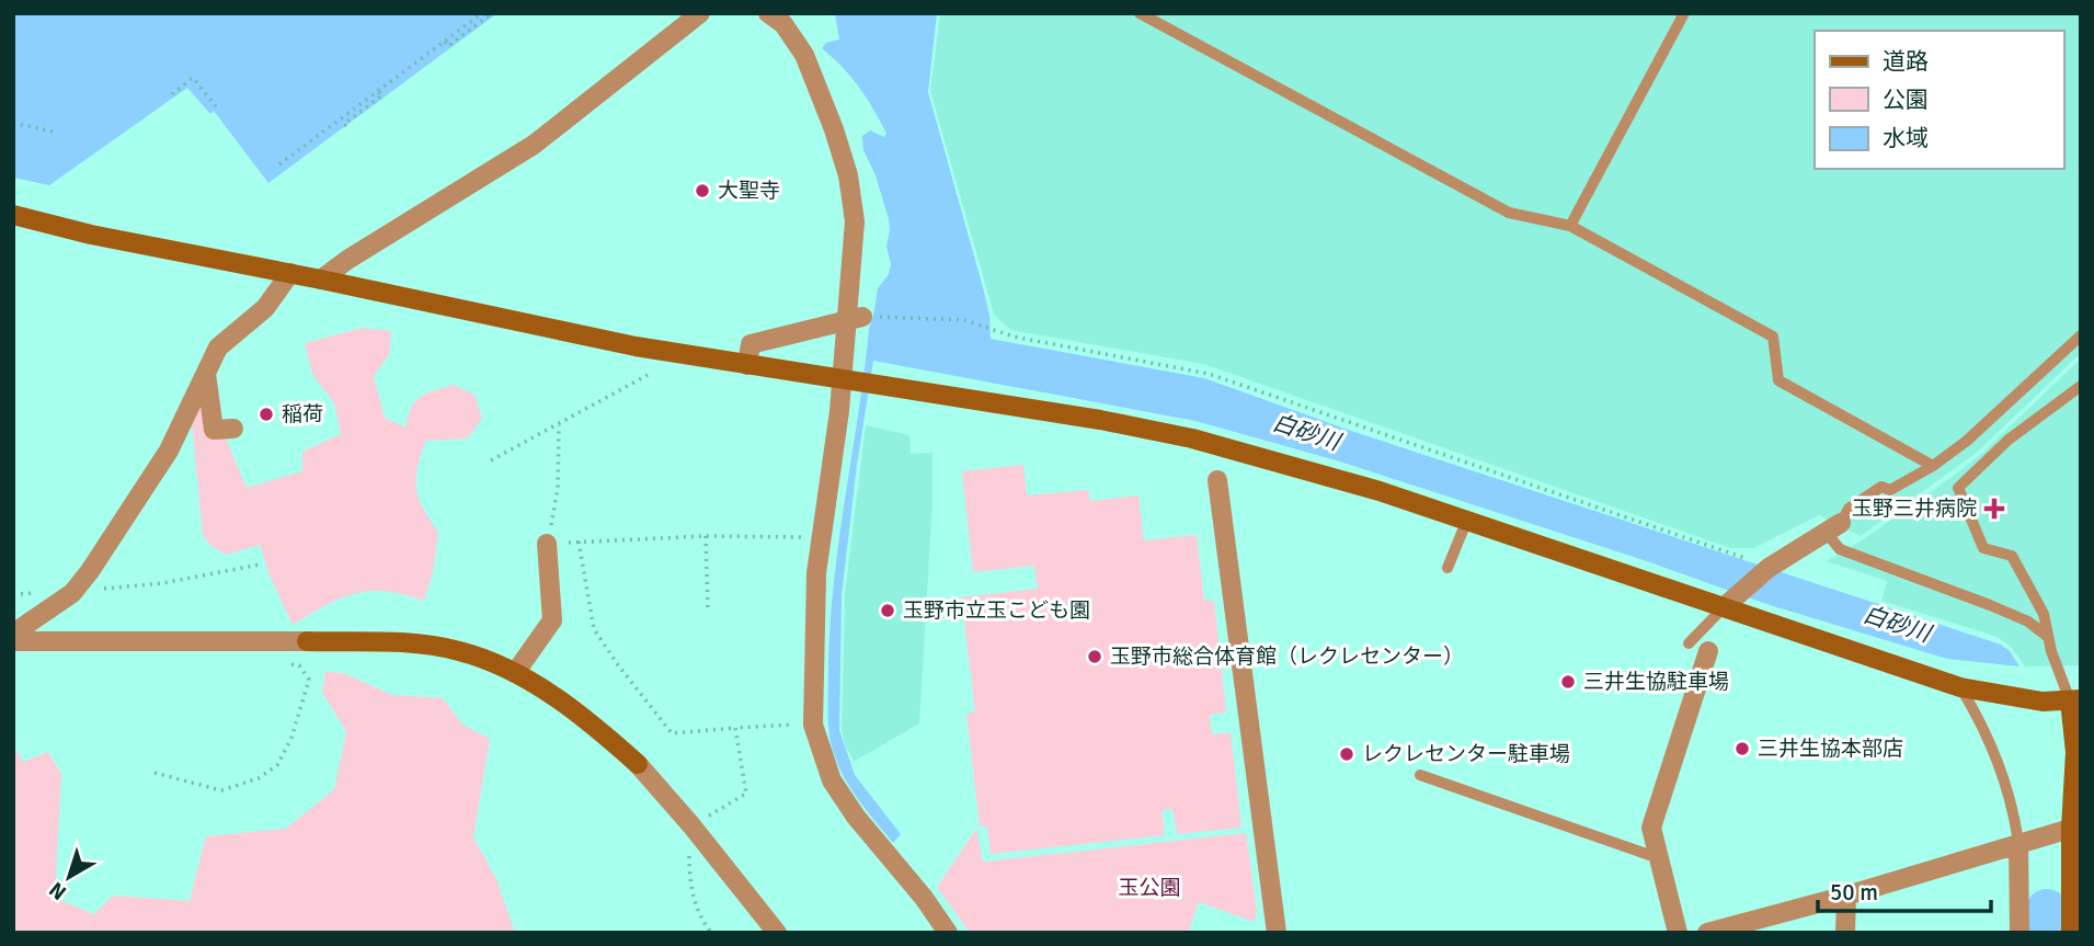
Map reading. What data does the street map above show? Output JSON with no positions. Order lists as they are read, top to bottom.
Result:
{
  "water": ["白砂川"],
  "parks": ["玉公園"],
  "places": {
    "other": [
      "大聖寺",
      "稲荷",
      "玉野市立玉こども園",
      "玉野市総合体育館（レクレセンター）",
      "三井生協駐車場",
      "三井生協本部店",
      "レクレセンター駐車場"
    ],
    "health": ["玉野三井病院"]
  },
  "legend": ["道路", "公園", "水域"],
  "scale_bar": "50 m",
  "north": "bottom left"
}
